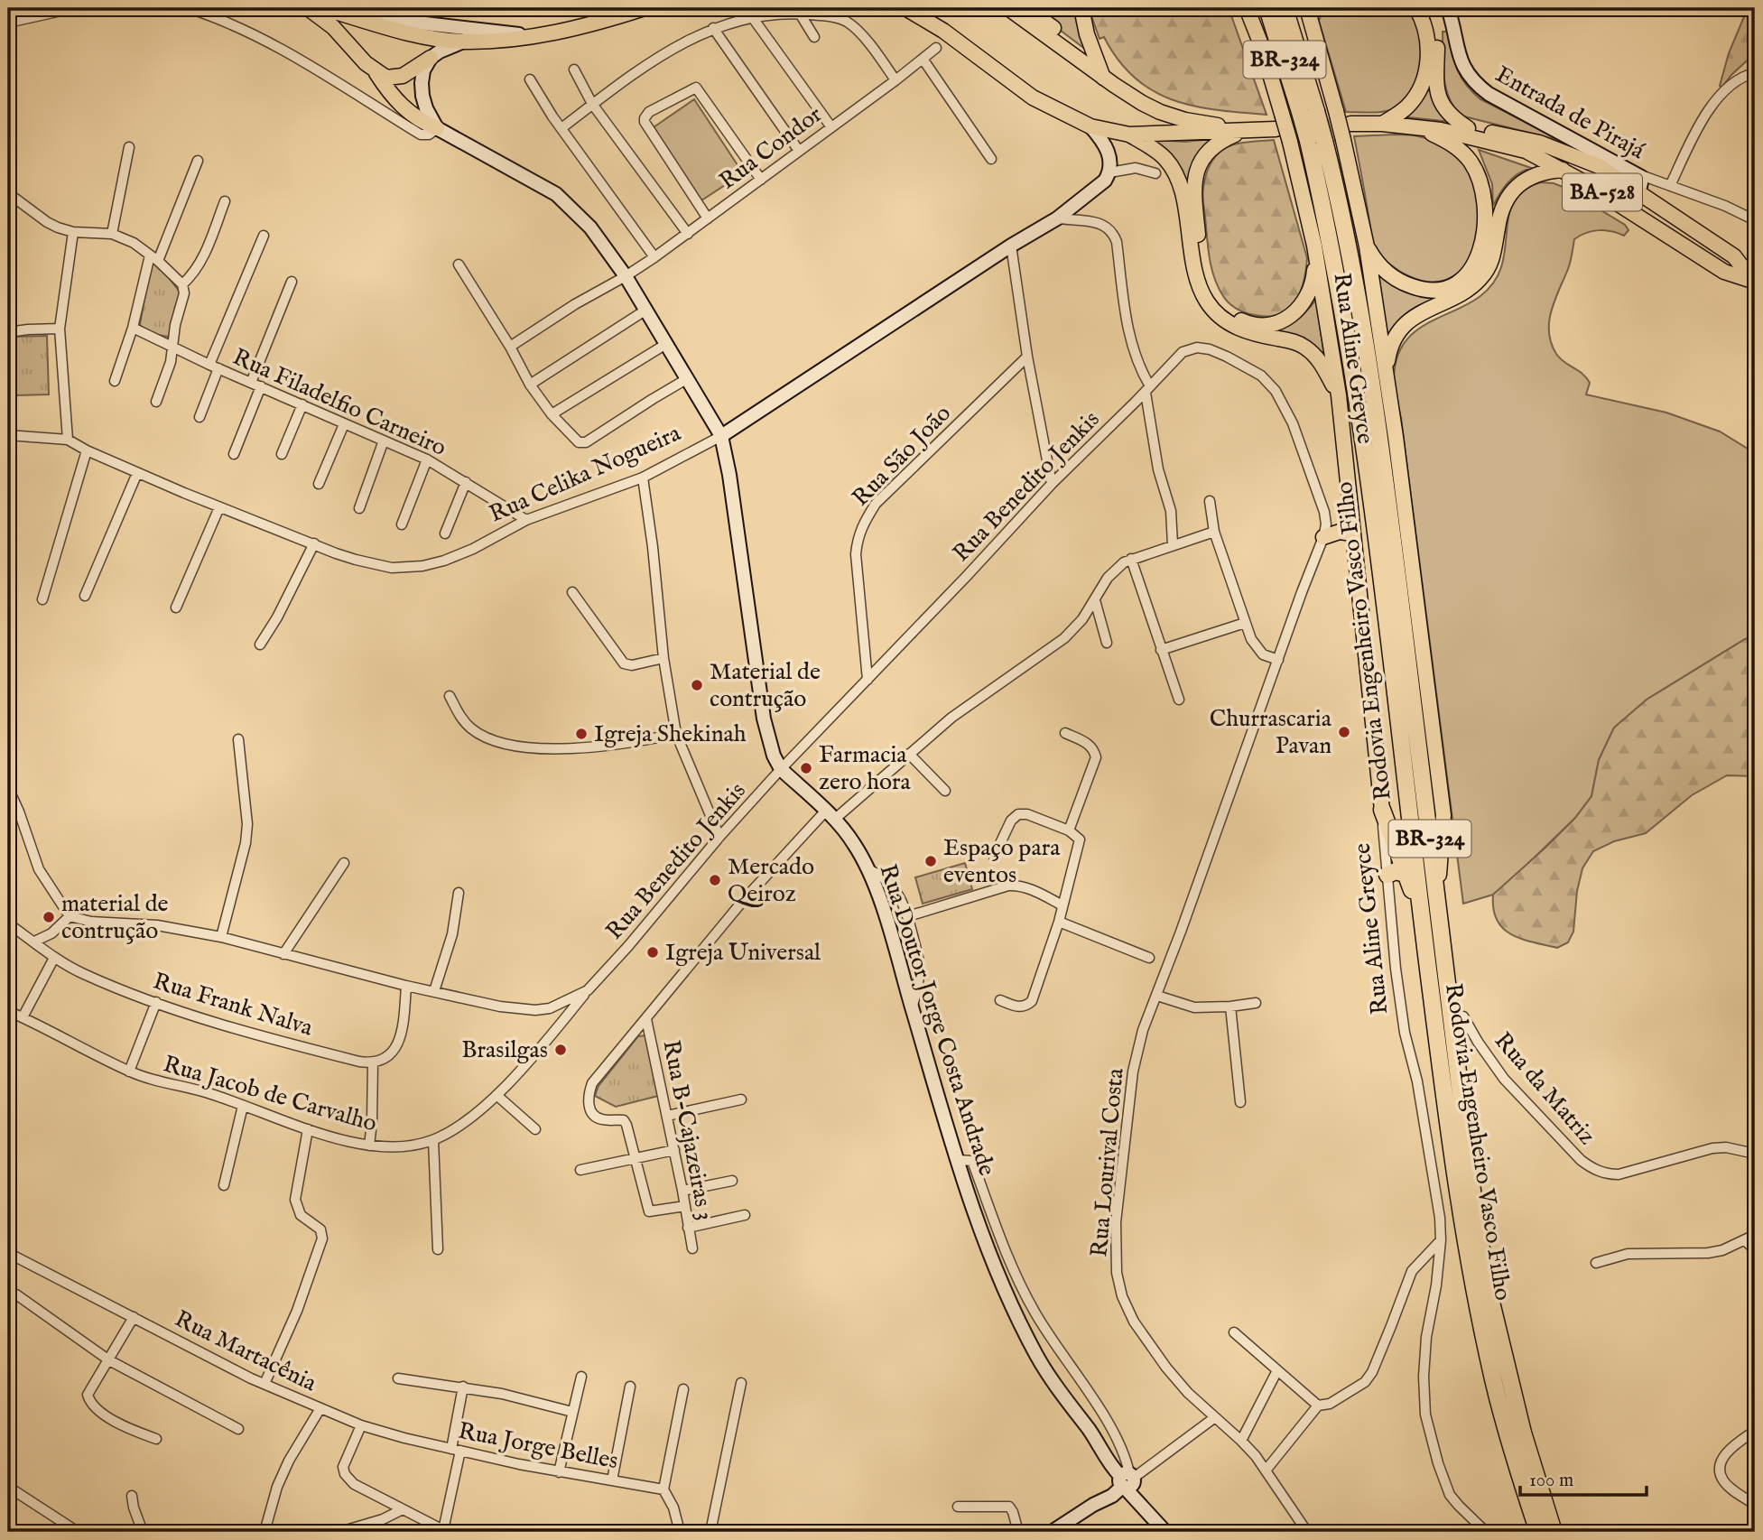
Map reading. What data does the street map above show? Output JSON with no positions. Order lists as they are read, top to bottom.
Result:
{
  "streets": {
    "highway": ["BR-324", "Rodovia Engenheiro Vasco Filho"],
    "main road": [
      "Entrada de Pirajá",
      "BA-528",
      "Rua Aline Greyce",
      "Rua Celika Nogueira",
      "Rua Doutor Jorge Costa Andrade"
    ],
    "street": [
      "Rua Condor",
      "Rua Filadelfio Carneiro",
      "Rua São João",
      "Rua Benedito Jenkis",
      "Rua Frank Nalva",
      "Rua da Matriz",
      "Rua Jacob de Carvalho",
      "Rua B-Cajazeiras 3",
      "Rua Lourival Costa",
      "Rua Martacênia",
      "Rua Jorge Belles"
    ]
  },
  "crossings": [
    ["Entrada de Pirajá", "BA-528"],
    ["Rua Condor", "Rua Doutor Jorge Costa Andrade"],
    ["Rua Filadelfio Carneiro", "Rua Celika Nogueira"],
    ["Rua São João", "Rua Benedito Jenkis"],
    ["Rua Celika Nogueira", "Rua Doutor Jorge Costa Andrade"],
    ["Rua Benedito Jenkis", "Rua Doutor Jorge Costa Andrade"],
    ["Rua Benedito Jenkis", "Rua Jacob de Carvalho"],
    ["Rua Benedito Jenkis", "Rua Lourival Costa"],
    ["Rua Martacênia", "Rua Jorge Belles"]
  ],
  "places": [
    "Material de contrução",
    "Churrascaria Pavan",
    "Igreja Shekinah",
    "Farmacia zero hora",
    "Espaço para eventos",
    "Mercado Qeiroz",
    "material de contrução",
    "Igreja Universal",
    "Brasilgas"
  ],
  "scale_bar": "100 m"
}
